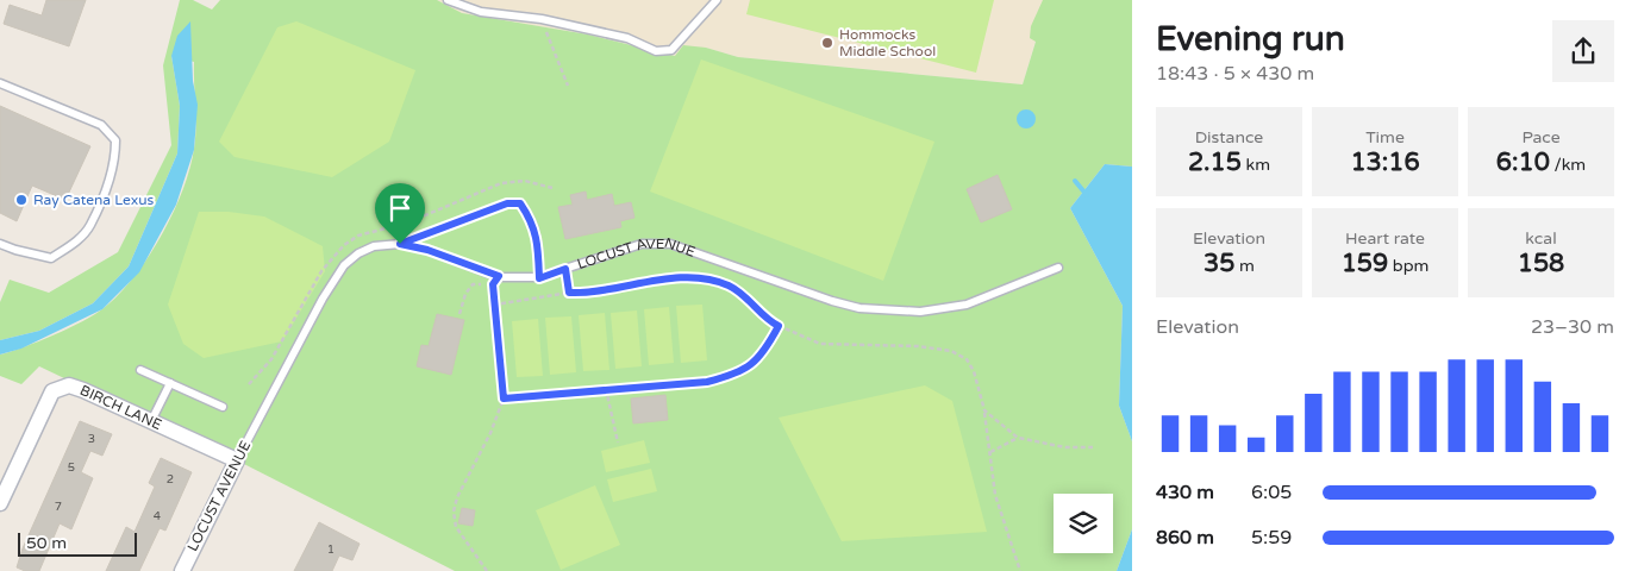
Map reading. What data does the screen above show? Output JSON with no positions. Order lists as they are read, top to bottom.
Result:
{
  "streets": {
    "street": ["LOCUST AVENUE", "BIRCH LANE"]
  },
  "crossings": [
    ["LOCUST AVENUE", "BIRCH LANE"]
  ],
  "places": ["Hommocks Middle School", "Ray Catena Lexus"],
  "house_numbers": [
    "3",
    "5",
    "2",
    "7",
    "4",
    "1"
  ],
  "scale_bar": "50 m",
  "page": {
    "heading": ["Evening run", "18:43 · 5 × 430 m"],
    "stats": [
      ["Distance", "2.15 km"],
      ["Time", "13:16"],
      ["Pace", "6:10 /km"],
      ["Elevation", "35 m"],
      ["Heart rate", "159 bpm"],
      ["kcal", "158"]
    ],
    "chart": ["Elevation", "23–30 m"],
    "list": [
      {
        "name": "430 m",
        "note": "6:05"
      },
      {
        "name": "860 m",
        "note": "5:59"
      }
    ],
    "scale": "50 m"
  }
}
